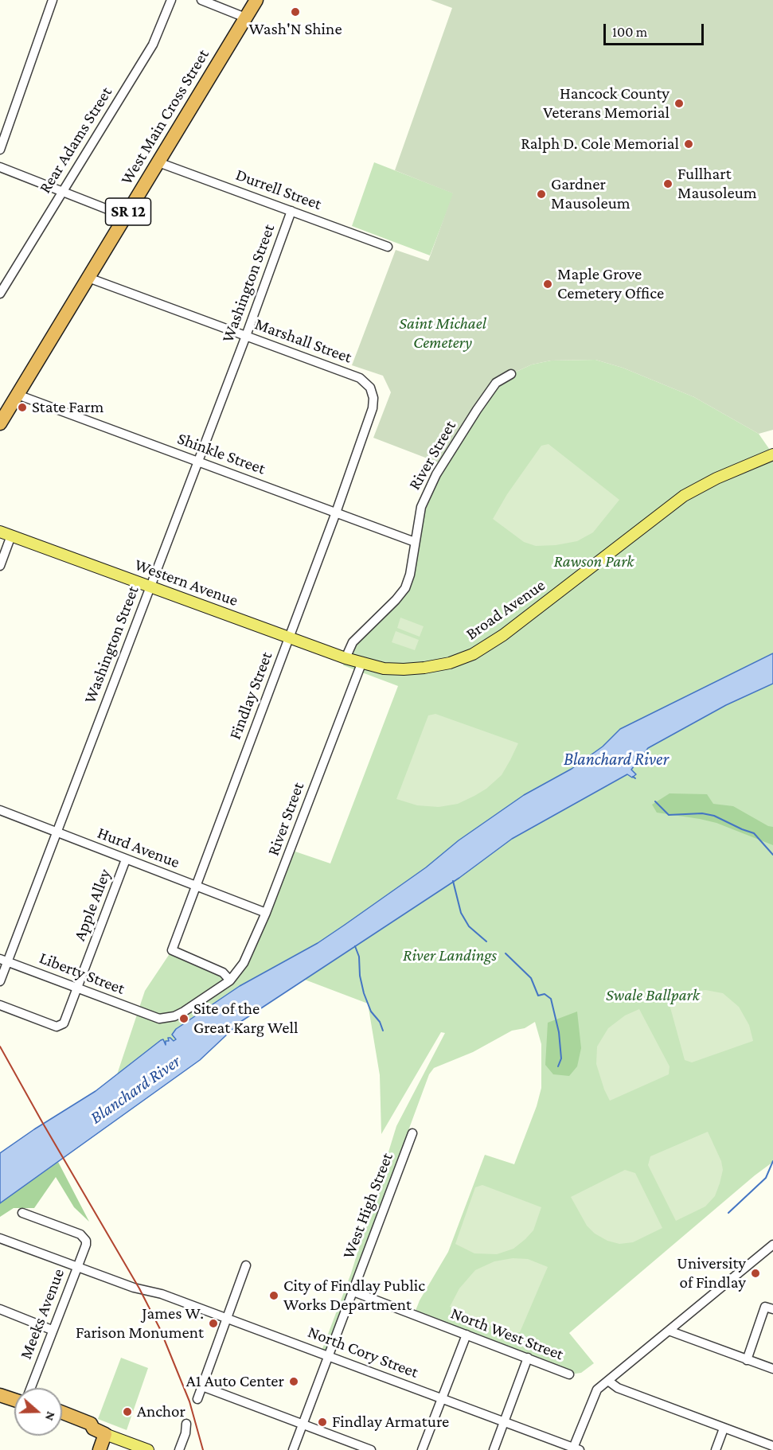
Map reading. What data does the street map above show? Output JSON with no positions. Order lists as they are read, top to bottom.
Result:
{
  "streets": {
    "highway": ["West Main Cross Street", "SR 12"],
    "main road": ["Western Avenue", "Broad Avenue"],
    "street": [
      "Rear Adams Street",
      "Durrell Street",
      "Washington Street",
      "Marshall Street",
      "Shinkle Street",
      "River Street",
      "Findlay Street",
      "Hurd Avenue",
      "Apple Alley",
      "Liberty Street",
      "West High Street",
      "Meeks Avenue",
      "North West Street",
      "North Cory Street"
    ]
  },
  "crossings": [
    ["West Main Cross Street", "Durrell Street"],
    ["West Main Cross Street", "Marshall Street"],
    ["West Main Cross Street", "Shinkle Street"],
    ["Durrell Street", "Washington Street"],
    ["Washington Street", "Marshall Street"],
    ["Washington Street", "Shinkle Street"],
    ["Washington Street", "Western Avenue"],
    ["Washington Street", "Hurd Avenue"],
    ["Washington Street", "Liberty Street"],
    ["Marshall Street", "Findlay Street"],
    ["Shinkle Street", "River Street"],
    ["Shinkle Street", "Findlay Street"],
    ["River Street", "Western Avenue"],
    ["River Street", "Broad Avenue"],
    ["River Street", "Findlay Street"],
    ["River Street", "Hurd Avenue"],
    ["River Street", "Liberty Street"],
    ["Western Avenue", "Broad Avenue"],
    ["Western Avenue", "Findlay Street"],
    ["Findlay Street", "Hurd Avenue"],
    ["Findlay Street", "Liberty Street"],
    ["Hurd Avenue", "Apple Alley"],
    ["Apple Alley", "Liberty Street"],
    ["West High Street", "North West Street"],
    ["West High Street", "North Cory Street"],
    ["Meeks Avenue", "North Cory Street"]
  ],
  "water": ["Blanchard River"],
  "parks": [
    "Saint Michael Cemetery",
    "Rawson Park",
    "River Landings",
    "Swale Ballpark"
  ],
  "places": [
    "Wash'N Shine",
    "Hancock County Veterans Memorial",
    "Ralph D. Cole Memorial",
    "Fullhart Mausoleum",
    "Gardner Mausoleum",
    "Maple Grove Cemetery Office",
    "State Farm",
    "Site of the Great Karg Well",
    "University of Findlay",
    "City of Findlay Public Works Department",
    "James W. Farison Monument",
    "A1 Auto Center",
    "Anchor",
    "Findlay Armature"
  ],
  "scale_bar": "100 m",
  "north": "right"
}
